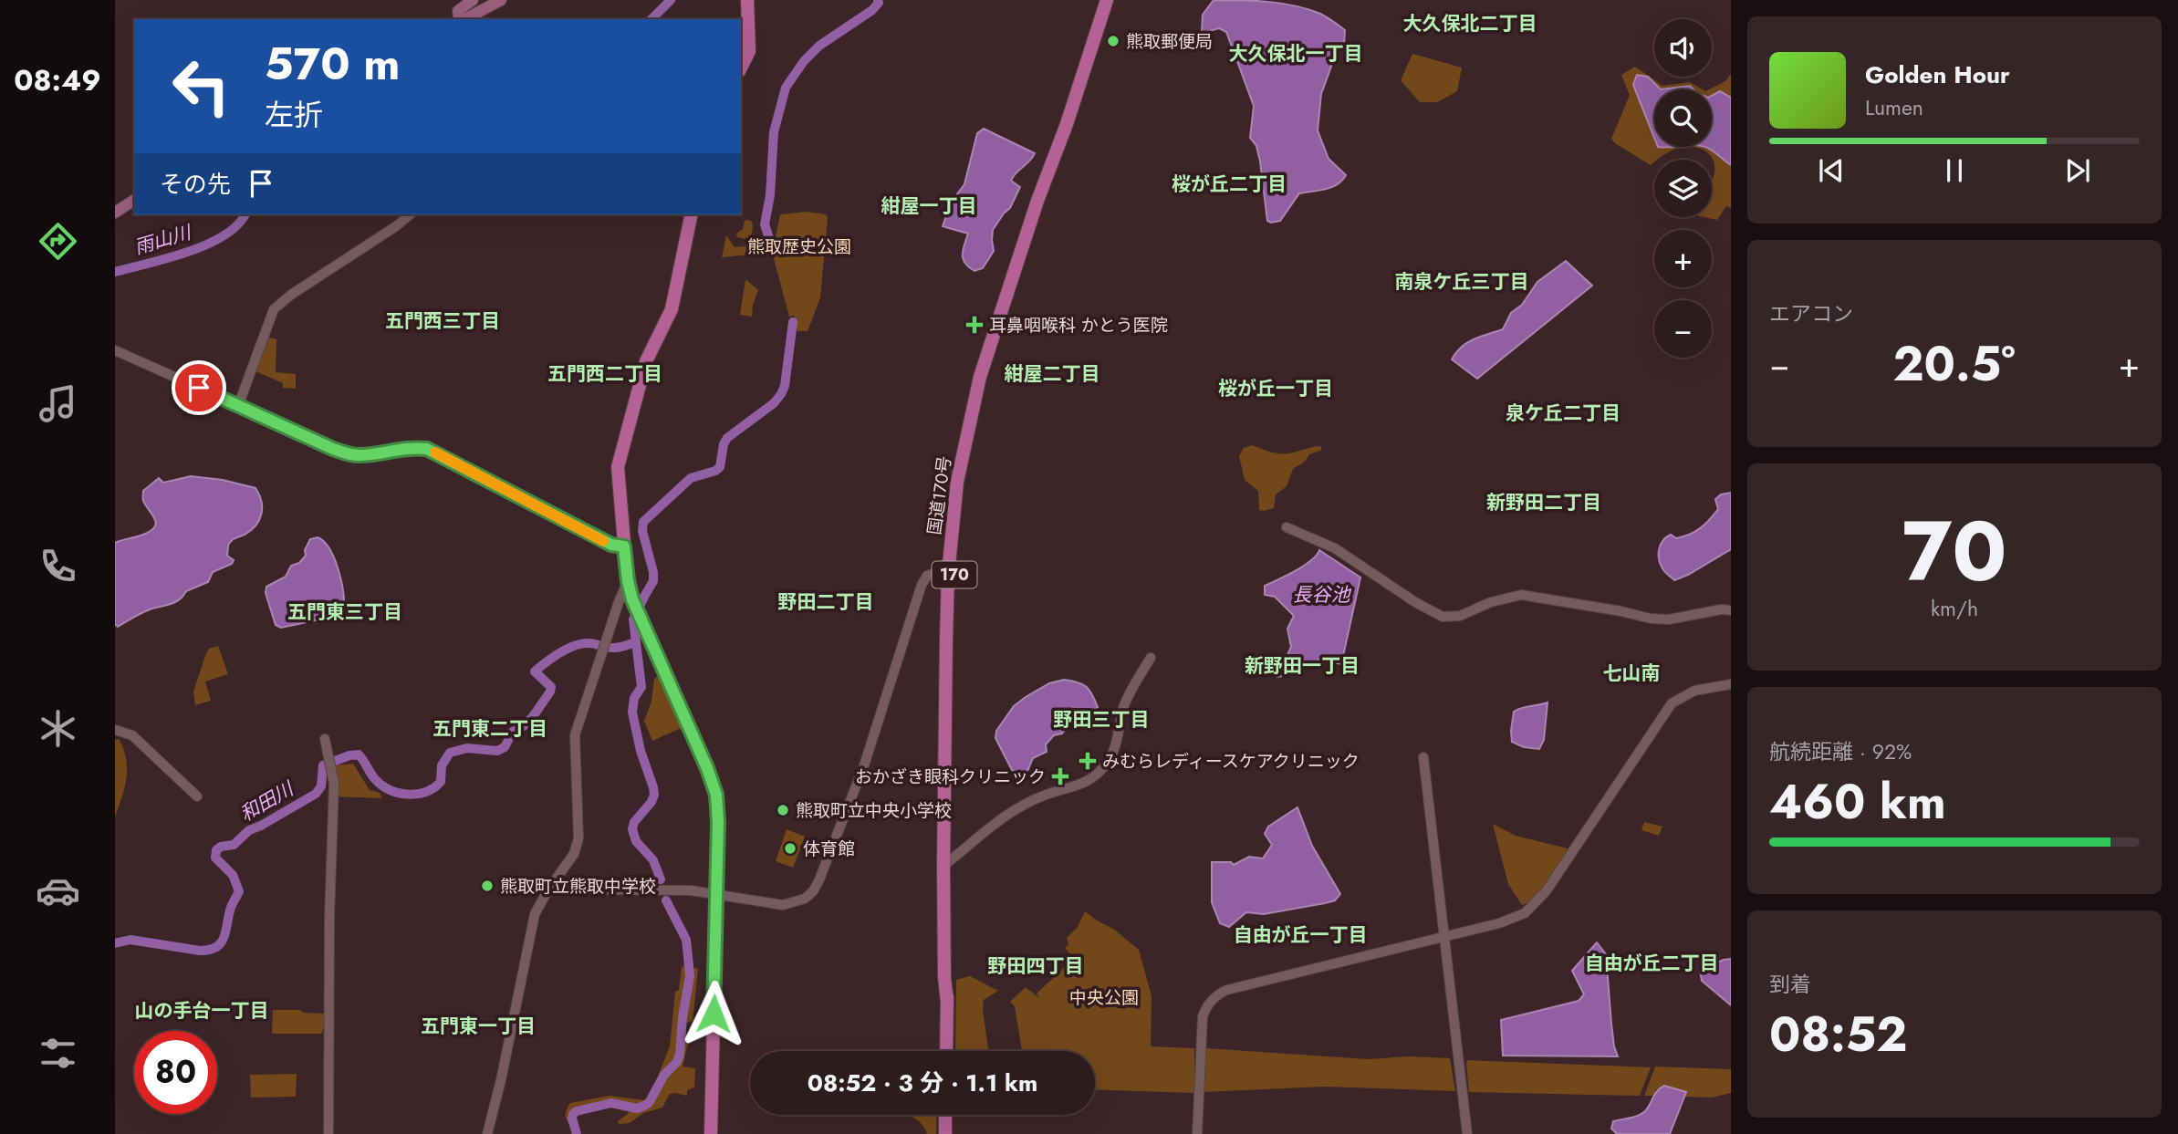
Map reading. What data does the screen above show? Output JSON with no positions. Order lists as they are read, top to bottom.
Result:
{
  "streets": {
    "highway": ["国道170号", "170"]
  },
  "districts": [
    "大久保北二丁目",
    "大久保北一丁目",
    "桜が丘二丁目",
    "紺屋一丁目",
    "南泉ケ丘三丁目",
    "五門西三丁目",
    "五門西二丁目",
    "紺屋二丁目",
    "桜が丘一丁目",
    "泉ケ丘二丁目",
    "新野田二丁目",
    "野田二丁目",
    "五門東三丁目",
    "新野田一丁目",
    "七山南",
    "野田三丁目",
    "五門東二丁目",
    "自由が丘一丁目",
    "自由が丘二丁目",
    "野田四丁目",
    "山の手台一丁目",
    "五門東一丁目"
  ],
  "water": ["雨山川", "長谷池", "和田川"],
  "parks": ["熊取歴史公園", "中央公園"],
  "places": {
    "other": [
      "熊取郵便局",
      "熊取町立中央小学校",
      "体育館",
      "熊取町立熊取中学校"
    ],
    "health": ["耳鼻咽喉科 かとう医院", "みむらレディースケアクリニック", "おかざき眼科クリニック"]
  },
  "page": {
    "tabs": "08:49",
    "map_buttons": ["+", "−"],
    "turn": ["570 m", "左折"],
    "song": ["Golden Hour", "Lumen"],
    "then": "その先",
    "tile": [
      "エアコン",
      ["70", "km/h"],
      ["航続距離 · 92%", "460 km"],
      ["到着", "08:52"]
    ],
    "heat": ["−", "20.5°", "+"],
    "limit": "80",
    "trip": "08:52 · 3 分 · 1.1 km"
  }
}
